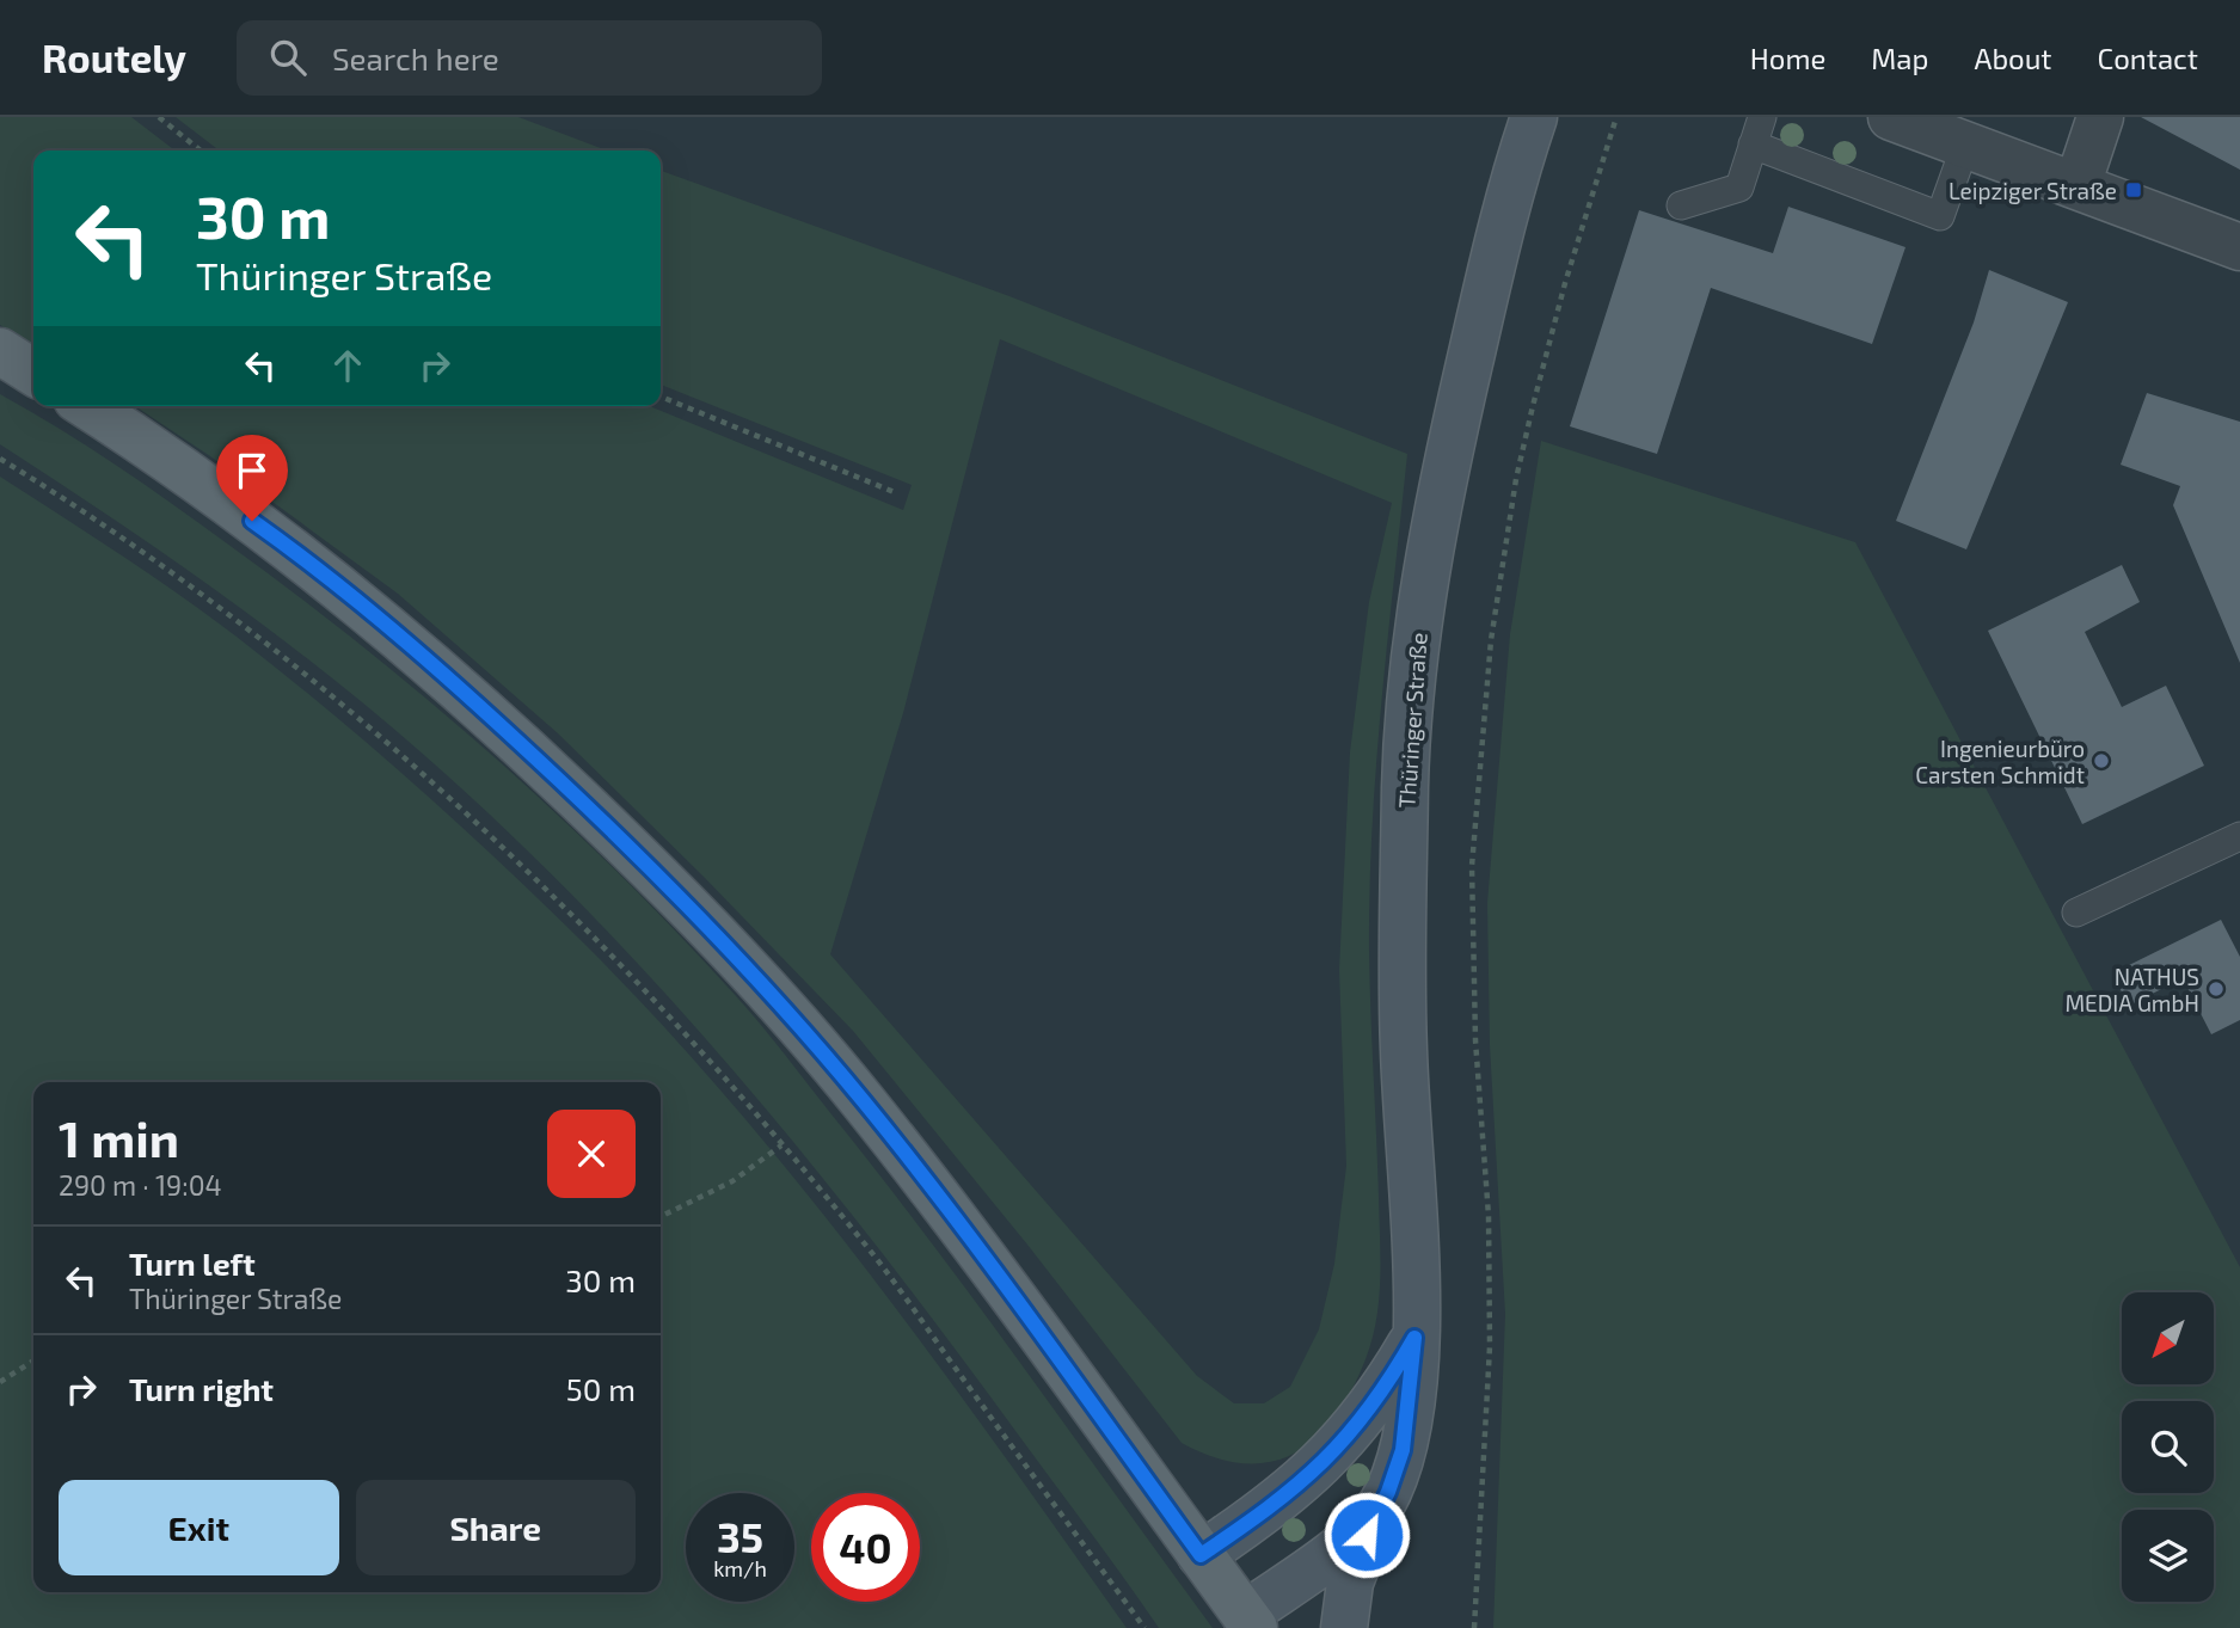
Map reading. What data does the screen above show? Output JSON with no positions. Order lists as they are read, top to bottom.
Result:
{
  "streets": {
    "street": ["Thüringer Straße"]
  },
  "places": {
    "transit": ["Leipziger Straße"],
    "other": ["Ingenieurbüro Carsten Schmidt", "NATHUS MEDIA GmbH"]
  },
  "north": "bottom left",
  "page": {
    "header": "Routely",
    "search": "Search here",
    "nav": [
      "Home",
      "Map",
      "About",
      "Contact"
    ],
    "turn": ["30 m", "Thüringer Straße"],
    "heading": ["1 min", "290 m · 19:04"],
    "list": [
      {
        "name": "Turn left",
        "note": "Thüringer Straße",
        "value": "30 m"
      },
      {
        "name": "Turn right",
        "value": "50 m"
      }
    ],
    "buttons": ["Exit", "Share"],
    "speed": "35 km/h",
    "limit": "40"
  }
}
